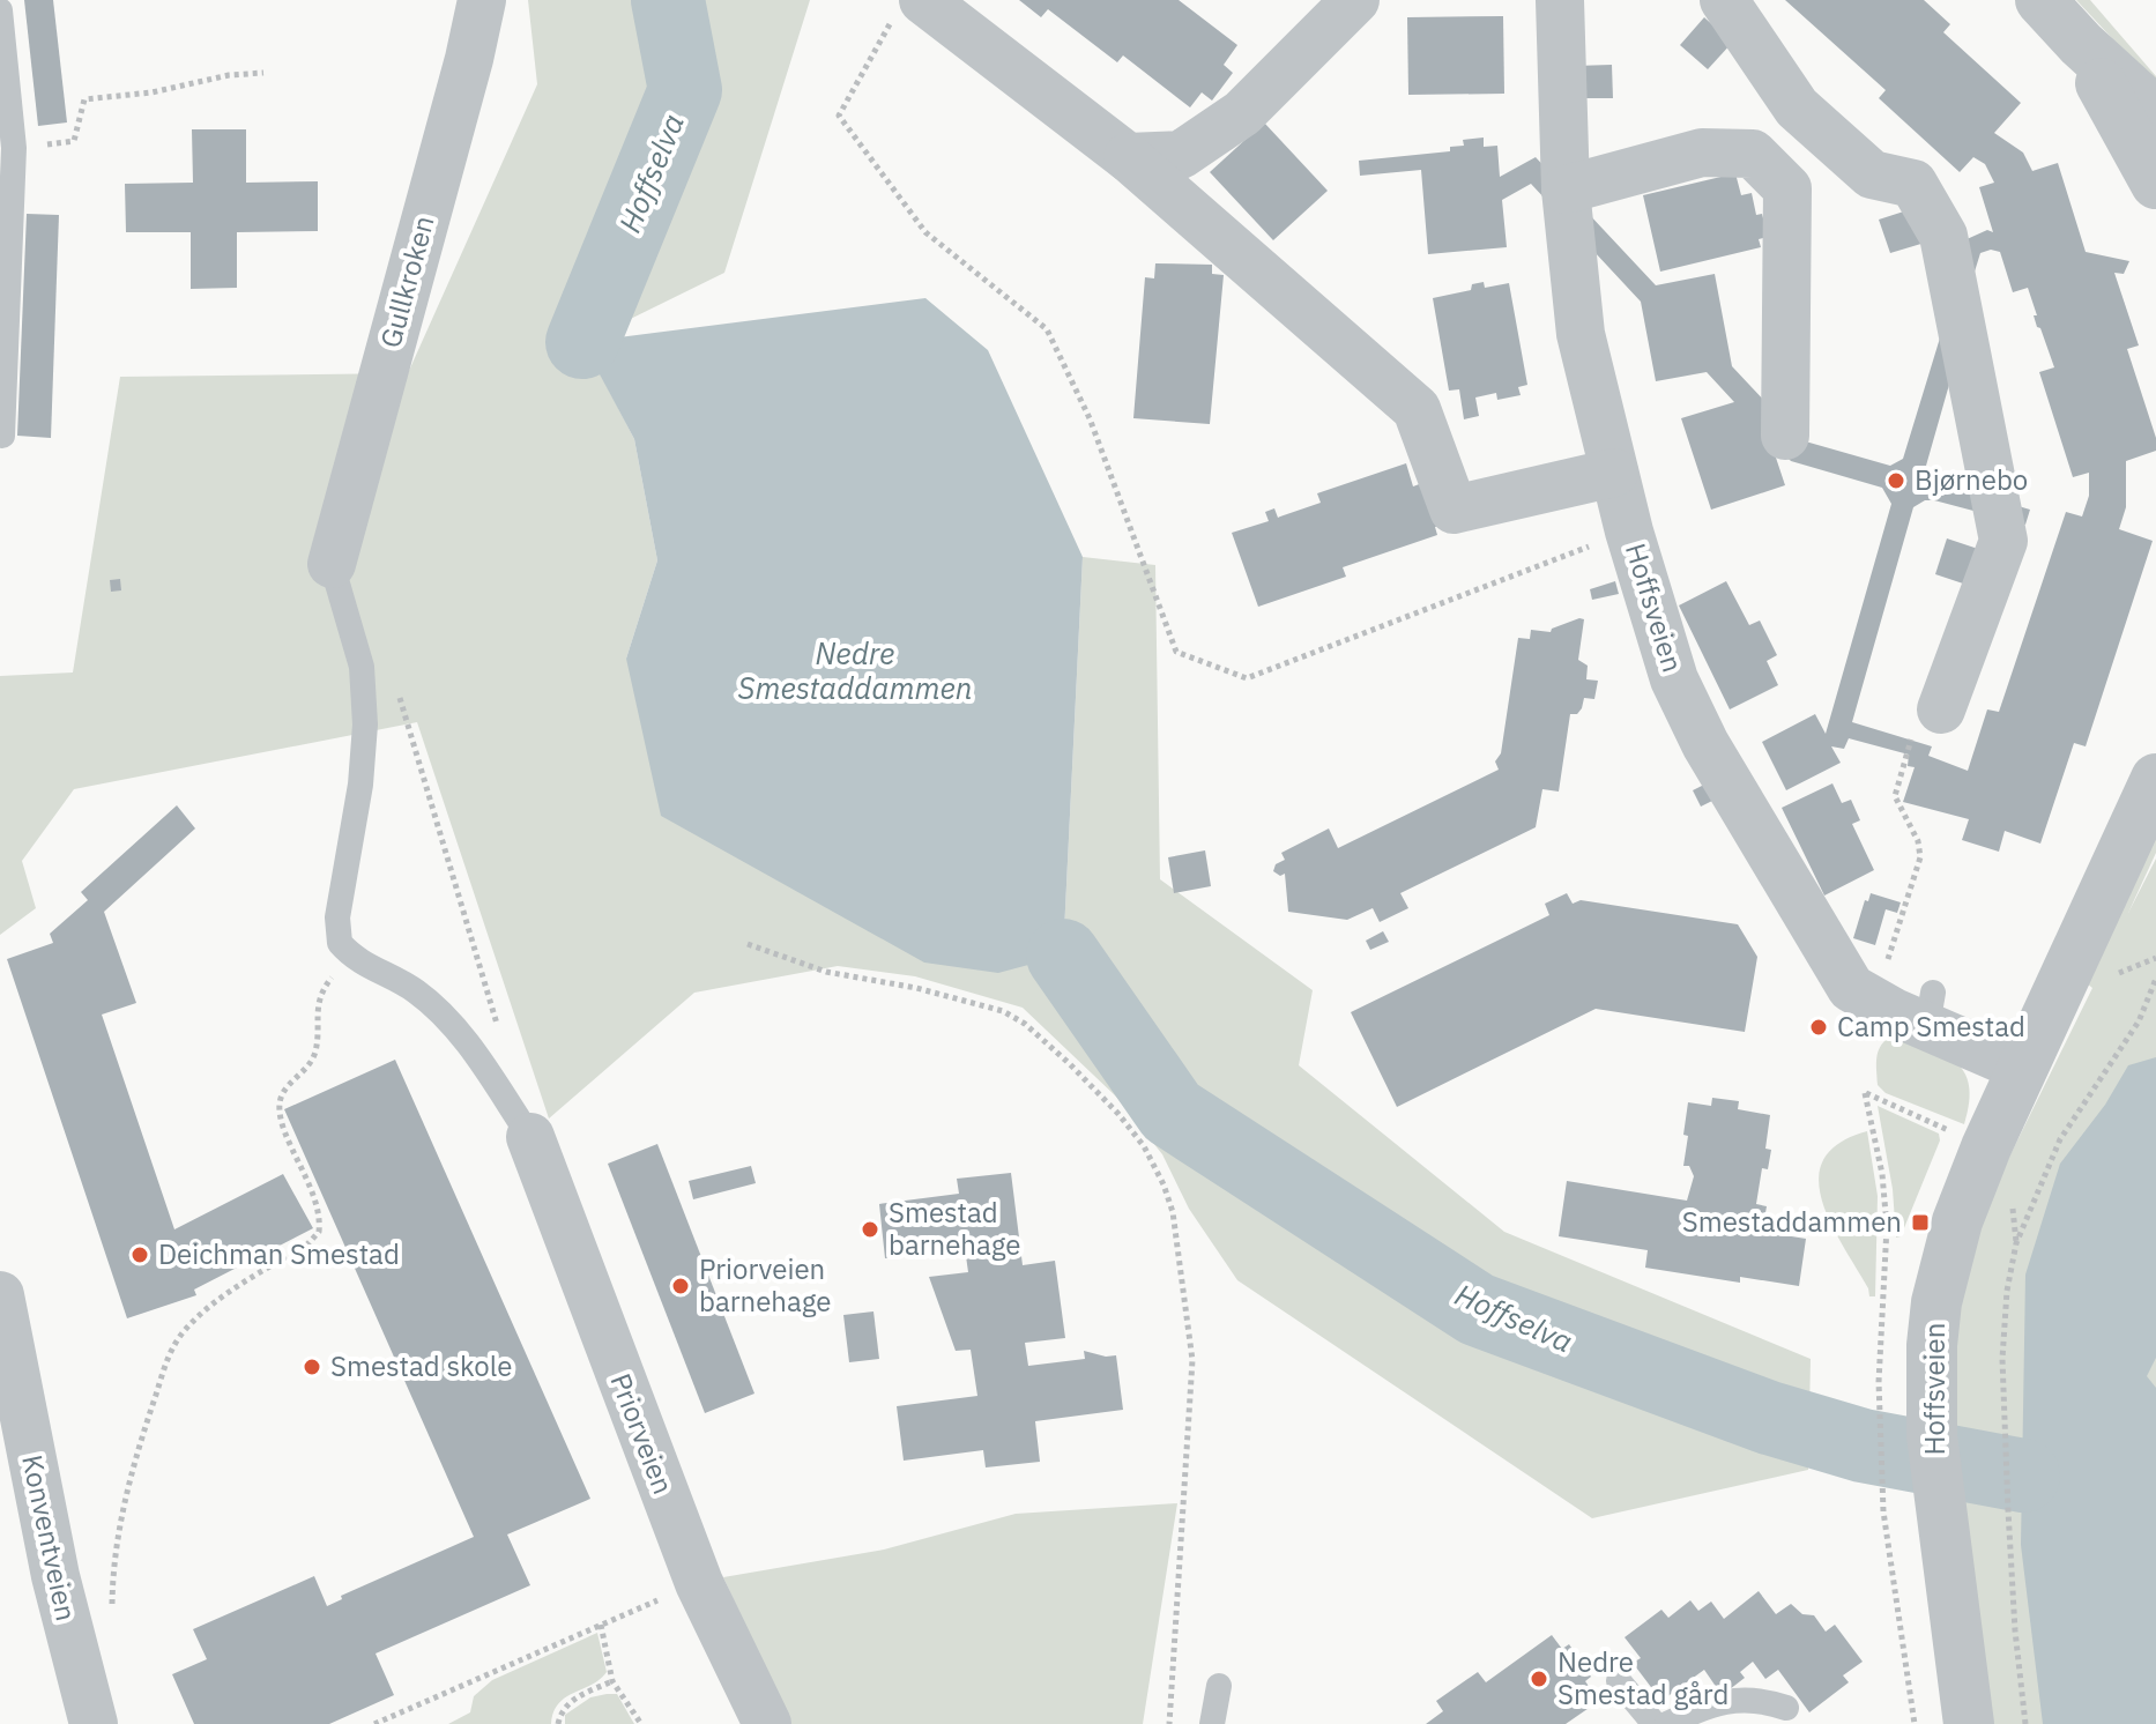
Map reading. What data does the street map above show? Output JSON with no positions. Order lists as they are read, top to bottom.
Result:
{
  "streets": {
    "street": [
      "Gullkroken",
      "Hoffsveien",
      "Priorveien",
      "Konventveien"
    ]
  },
  "water": ["Hoffselva", "Nedre Smestaddammen"],
  "places": {
    "other": [
      "Bjørnebo",
      "Camp Smestad",
      "Smestad barnehage",
      "Deichman Smestad",
      "Priorveien barnehage",
      "Smestad skole",
      "Nedre Smestad gård"
    ],
    "transit": ["Smestaddammen"]
  }
}
